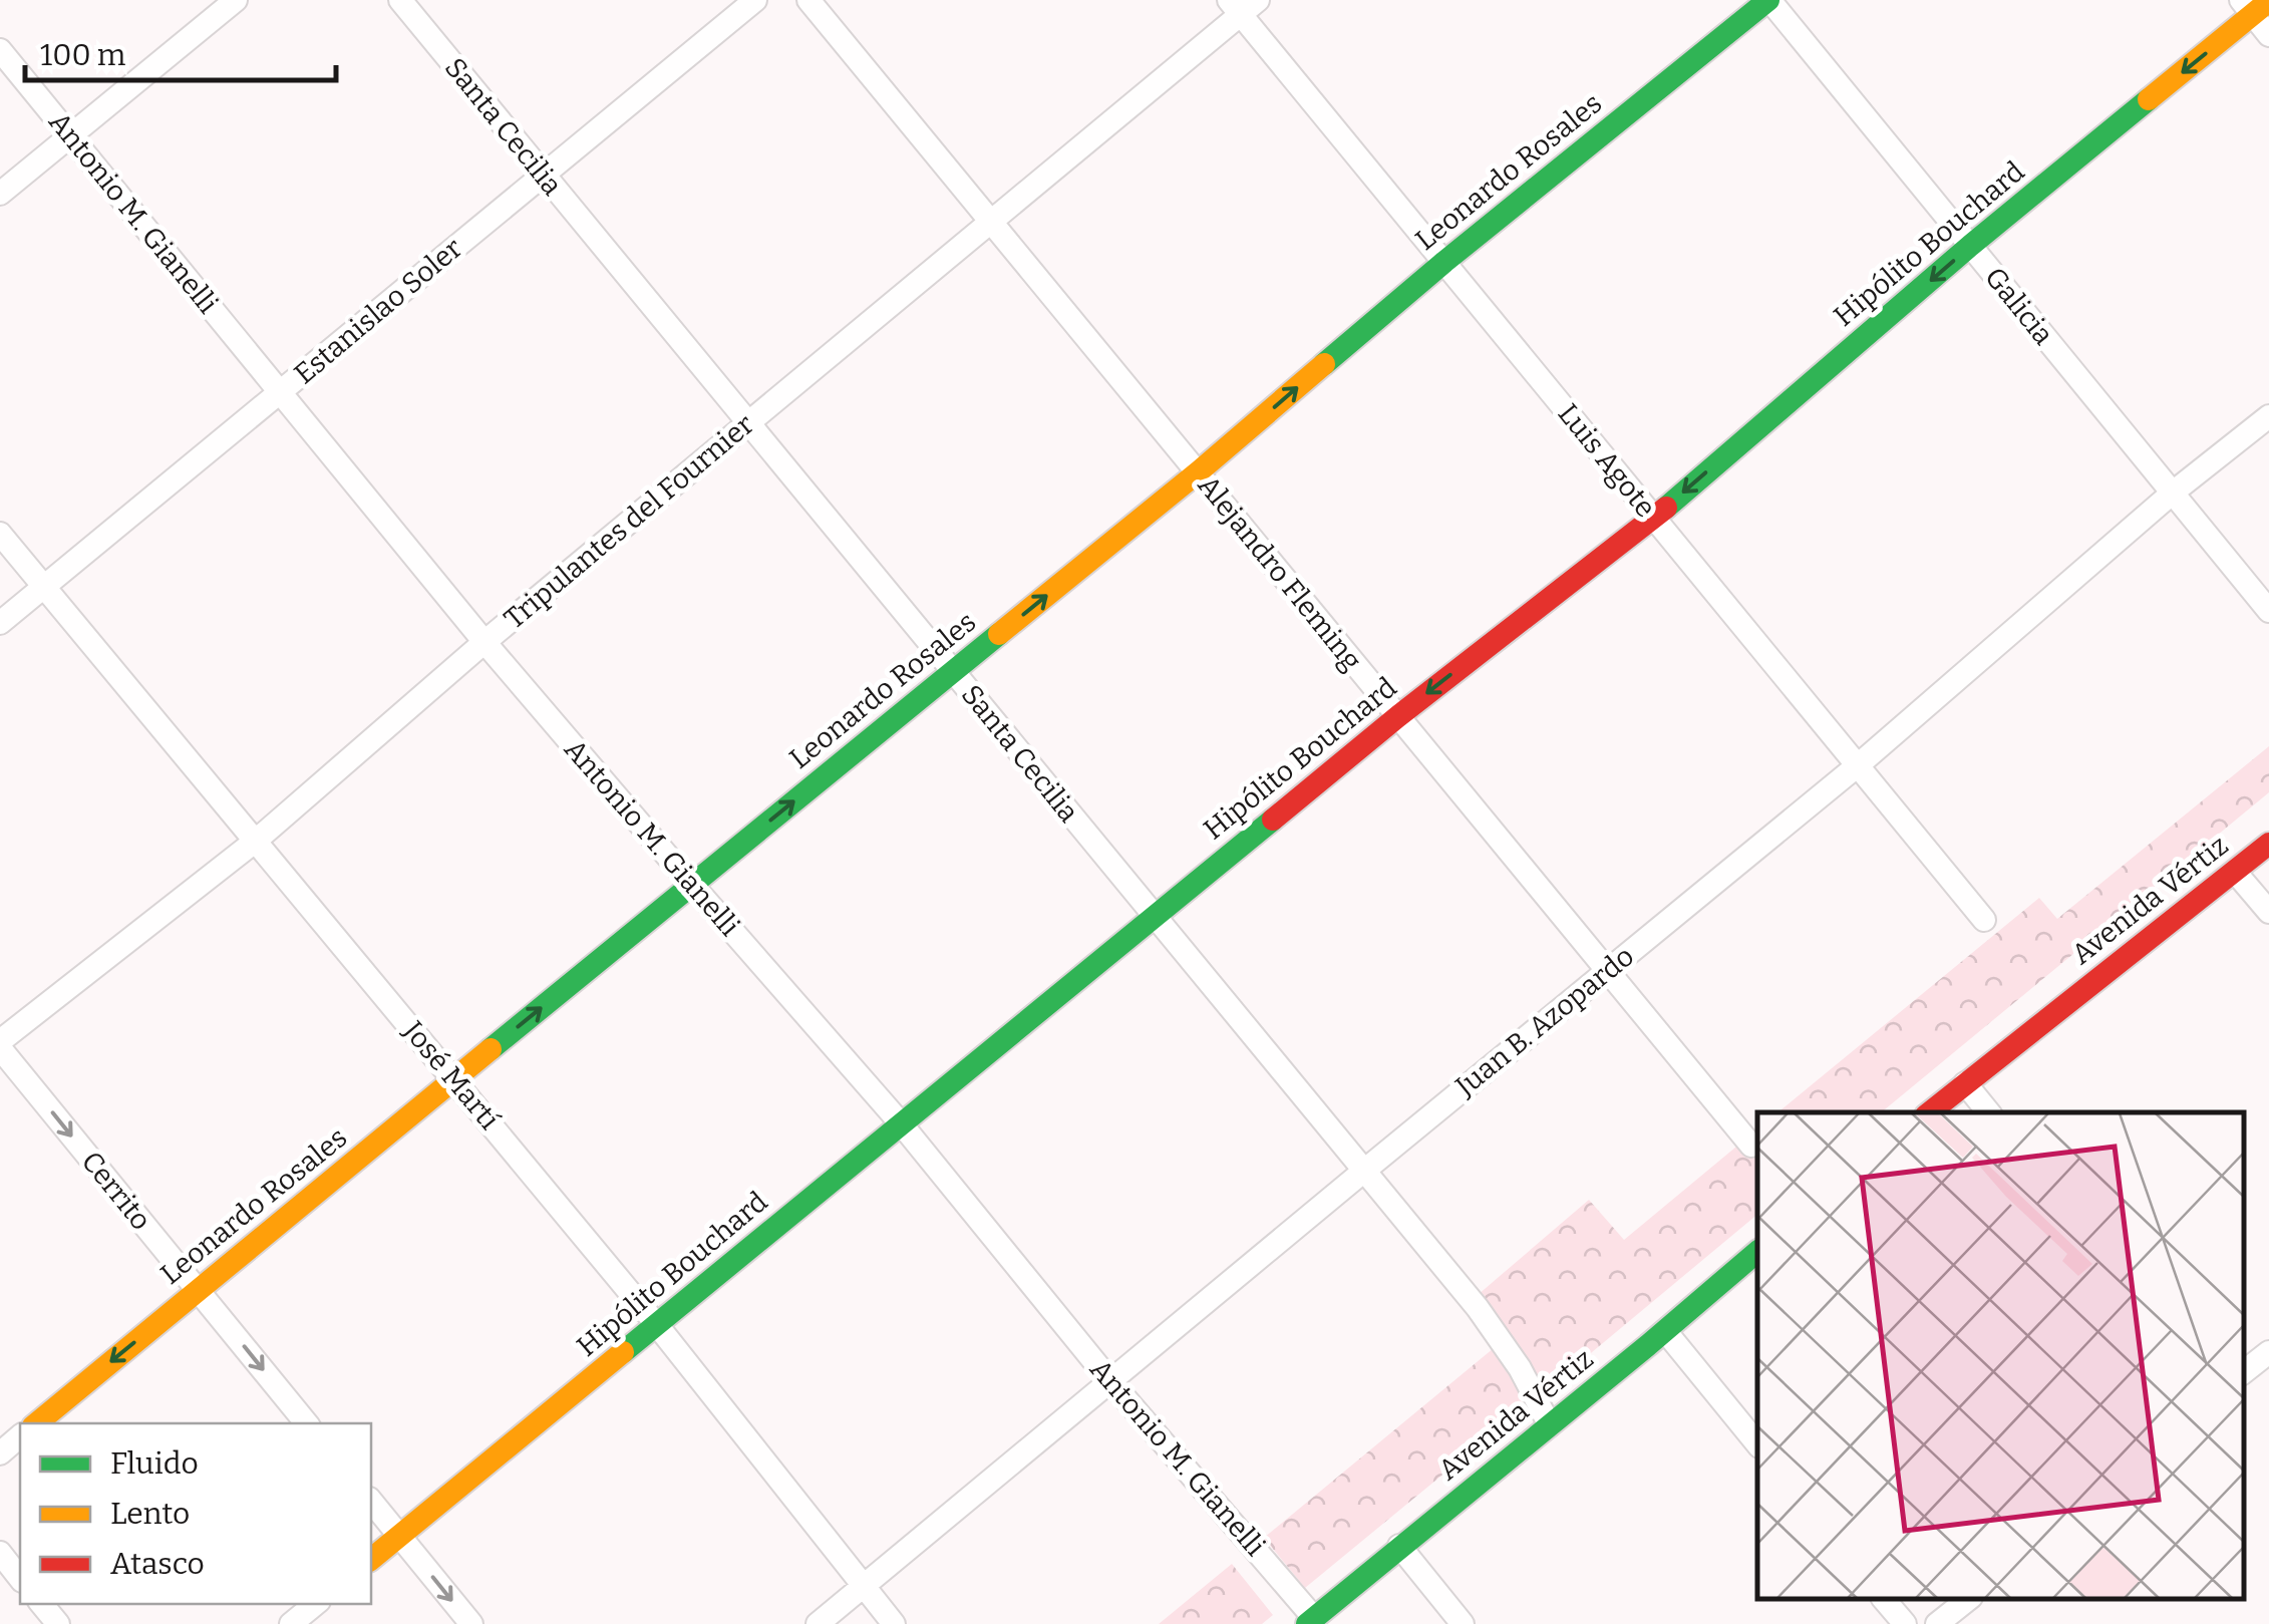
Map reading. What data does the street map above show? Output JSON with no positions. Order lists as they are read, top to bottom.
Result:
{
  "streets": {
    "street": [
      "Santa Cecilia",
      "Leonardo Rosales",
      "Antonio M. Gianelli",
      "Hipólito Bouchard",
      "Galicia",
      "Estanislao Soler",
      "Luis Agote",
      "Tripulantes del Fournier",
      "Alejandro Fleming",
      "Avenida Vértiz",
      "Juan B. Azopardo",
      "José Martí",
      "Cerrito"
    ]
  },
  "crossings": [
    ["Santa Cecilia", "Leonardo Rosales"],
    ["Santa Cecilia", "Hipólito Bouchard"],
    ["Santa Cecilia", "Estanislao Soler"],
    ["Santa Cecilia", "Tripulantes del Fournier"],
    ["Santa Cecilia", "Avenida Vértiz"],
    ["Santa Cecilia", "Juan B. Azopardo"],
    ["Leonardo Rosales", "Antonio M. Gianelli"],
    ["Leonardo Rosales", "Galicia"],
    ["Leonardo Rosales", "Luis Agote"],
    ["Leonardo Rosales", "Alejandro Fleming"],
    ["Leonardo Rosales", "José Martí"],
    ["Leonardo Rosales", "Cerrito"],
    ["Antonio M. Gianelli", "Hipólito Bouchard"],
    ["Antonio M. Gianelli", "Estanislao Soler"],
    ["Antonio M. Gianelli", "Tripulantes del Fournier"],
    ["Antonio M. Gianelli", "Avenida Vértiz"],
    ["Antonio M. Gianelli", "Juan B. Azopardo"],
    ["Hipólito Bouchard", "Galicia"],
    ["Hipólito Bouchard", "Luis Agote"],
    ["Hipólito Bouchard", "Alejandro Fleming"],
    ["Hipólito Bouchard", "José Martí"],
    ["Galicia", "Juan B. Azopardo"],
    ["Estanislao Soler", "José Martí"],
    ["Luis Agote", "Tripulantes del Fournier"],
    ["Luis Agote", "Juan B. Azopardo"],
    ["Tripulantes del Fournier", "Alejandro Fleming"],
    ["Tripulantes del Fournier", "José Martí"],
    ["Tripulantes del Fournier", "Cerrito"],
    ["Alejandro Fleming", "Juan B. Azopardo"],
    ["Juan B. Azopardo", "José Martí"]
  ],
  "one_way": ["Hipólito Bouchard", "Cerrito"],
  "legend": ["Fluido", "Lento", "Atasco"],
  "scale_bar": "100 m"
}
